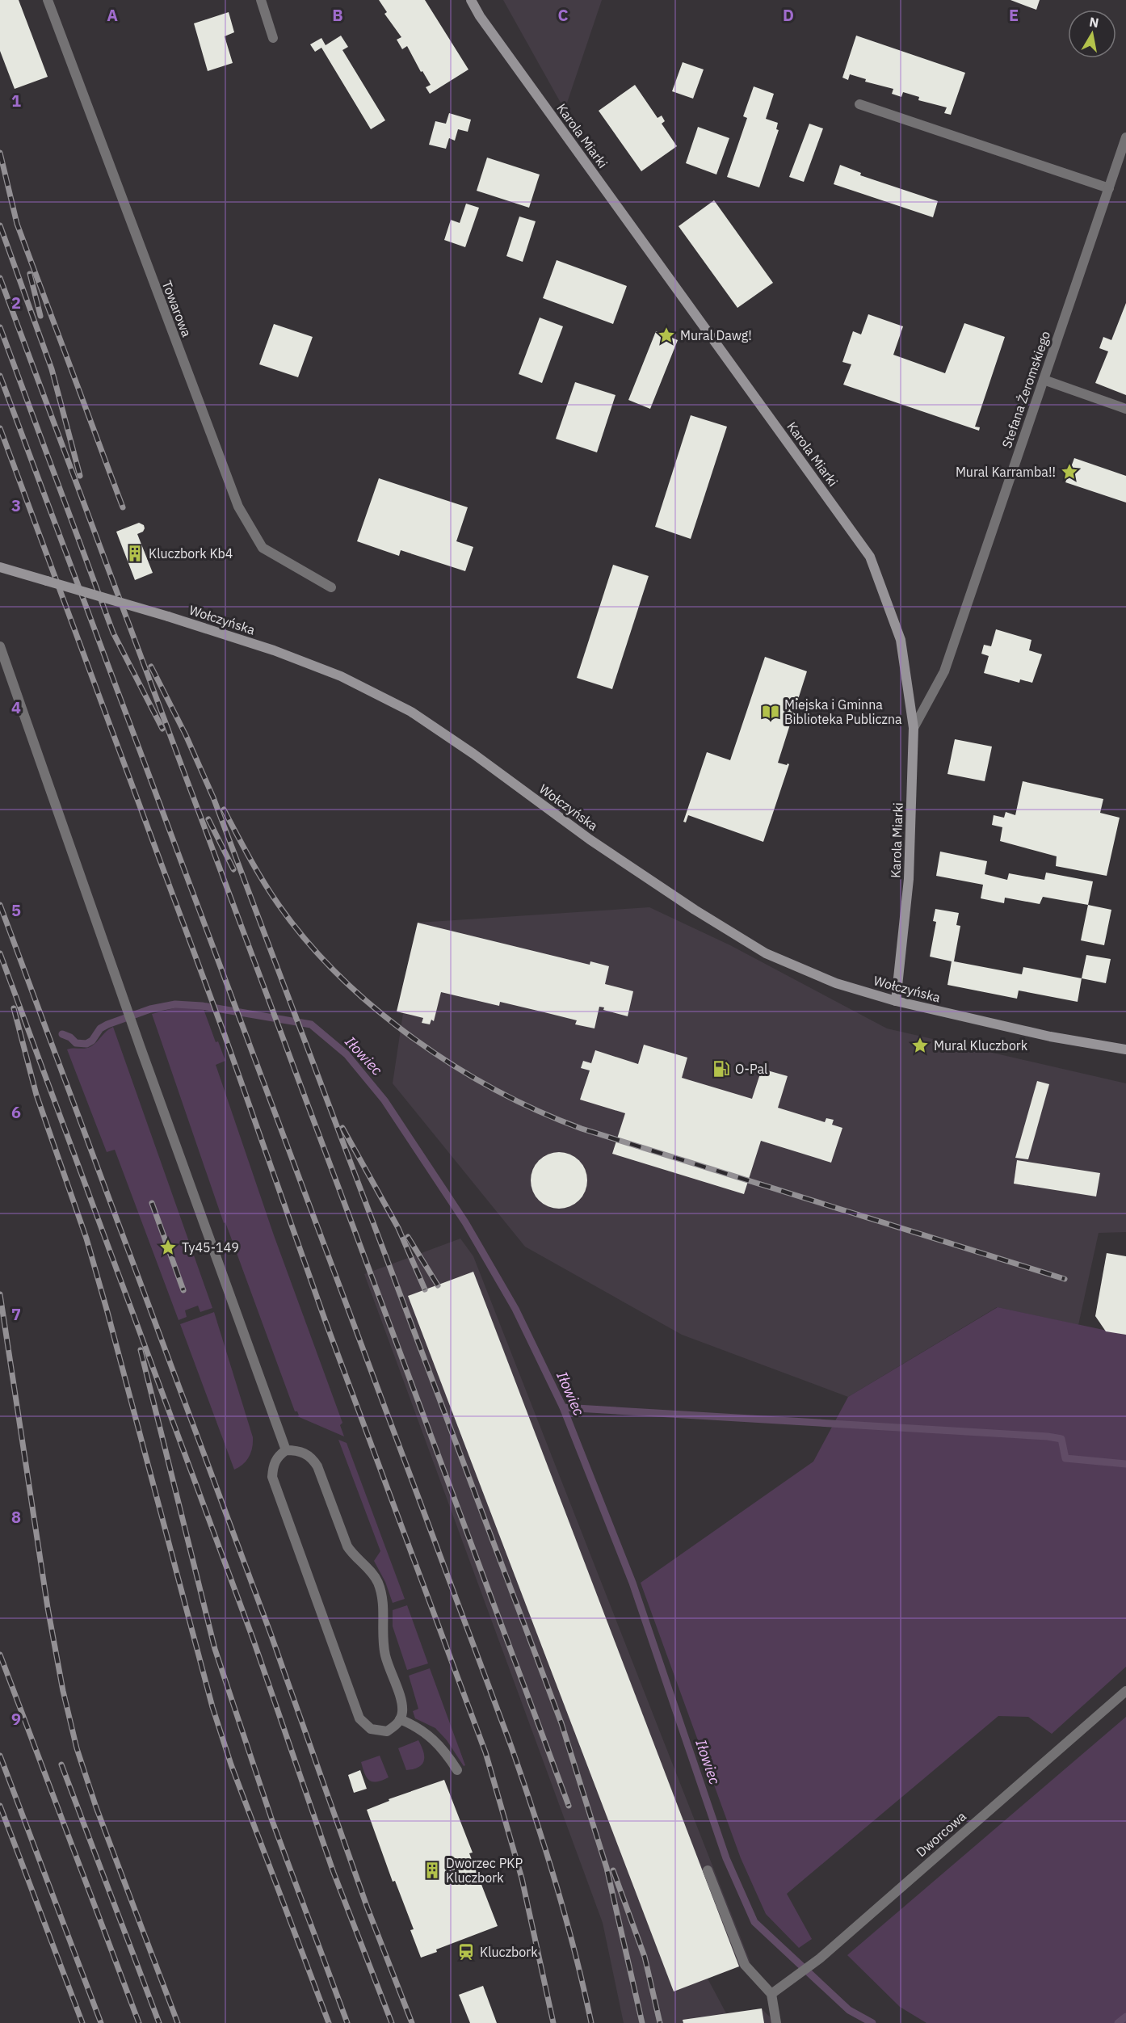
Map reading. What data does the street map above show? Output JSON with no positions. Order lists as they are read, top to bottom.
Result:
{
  "streets": {
    "street": [
      "Karola Miarki",
      "Towarowa",
      "Stefana Żeromskiego",
      "Wołczyńska",
      "Dworcowa"
    ]
  },
  "crossings": [
    ["Karola Miarki", "Stefana Żeromskiego"],
    ["Karola Miarki", "Wołczyńska"]
  ],
  "water": ["Iłowiec"],
  "places": {
    "place": [
      "Mural Dawg!",
      "Mural Karramba!!",
      "Mural Kluczbork",
      "Ty45-149"
    ],
    "building": ["Kluczbork Kb4", "Dworzec PKP Kluczbork"],
    "library": ["Miejska i Gminna Biblioteka Publiczna"],
    "fuel station": ["O-Pal"],
    "station": ["Kluczbork"]
  },
  "north": "top",
  "grid": {
    "columns": [
      "A",
      "B",
      "C",
      "D",
      "E"
    ],
    "rows": [
      "1",
      "2",
      "3",
      "4",
      "5",
      "6",
      "7",
      "8",
      "9"
    ]
  }
}
